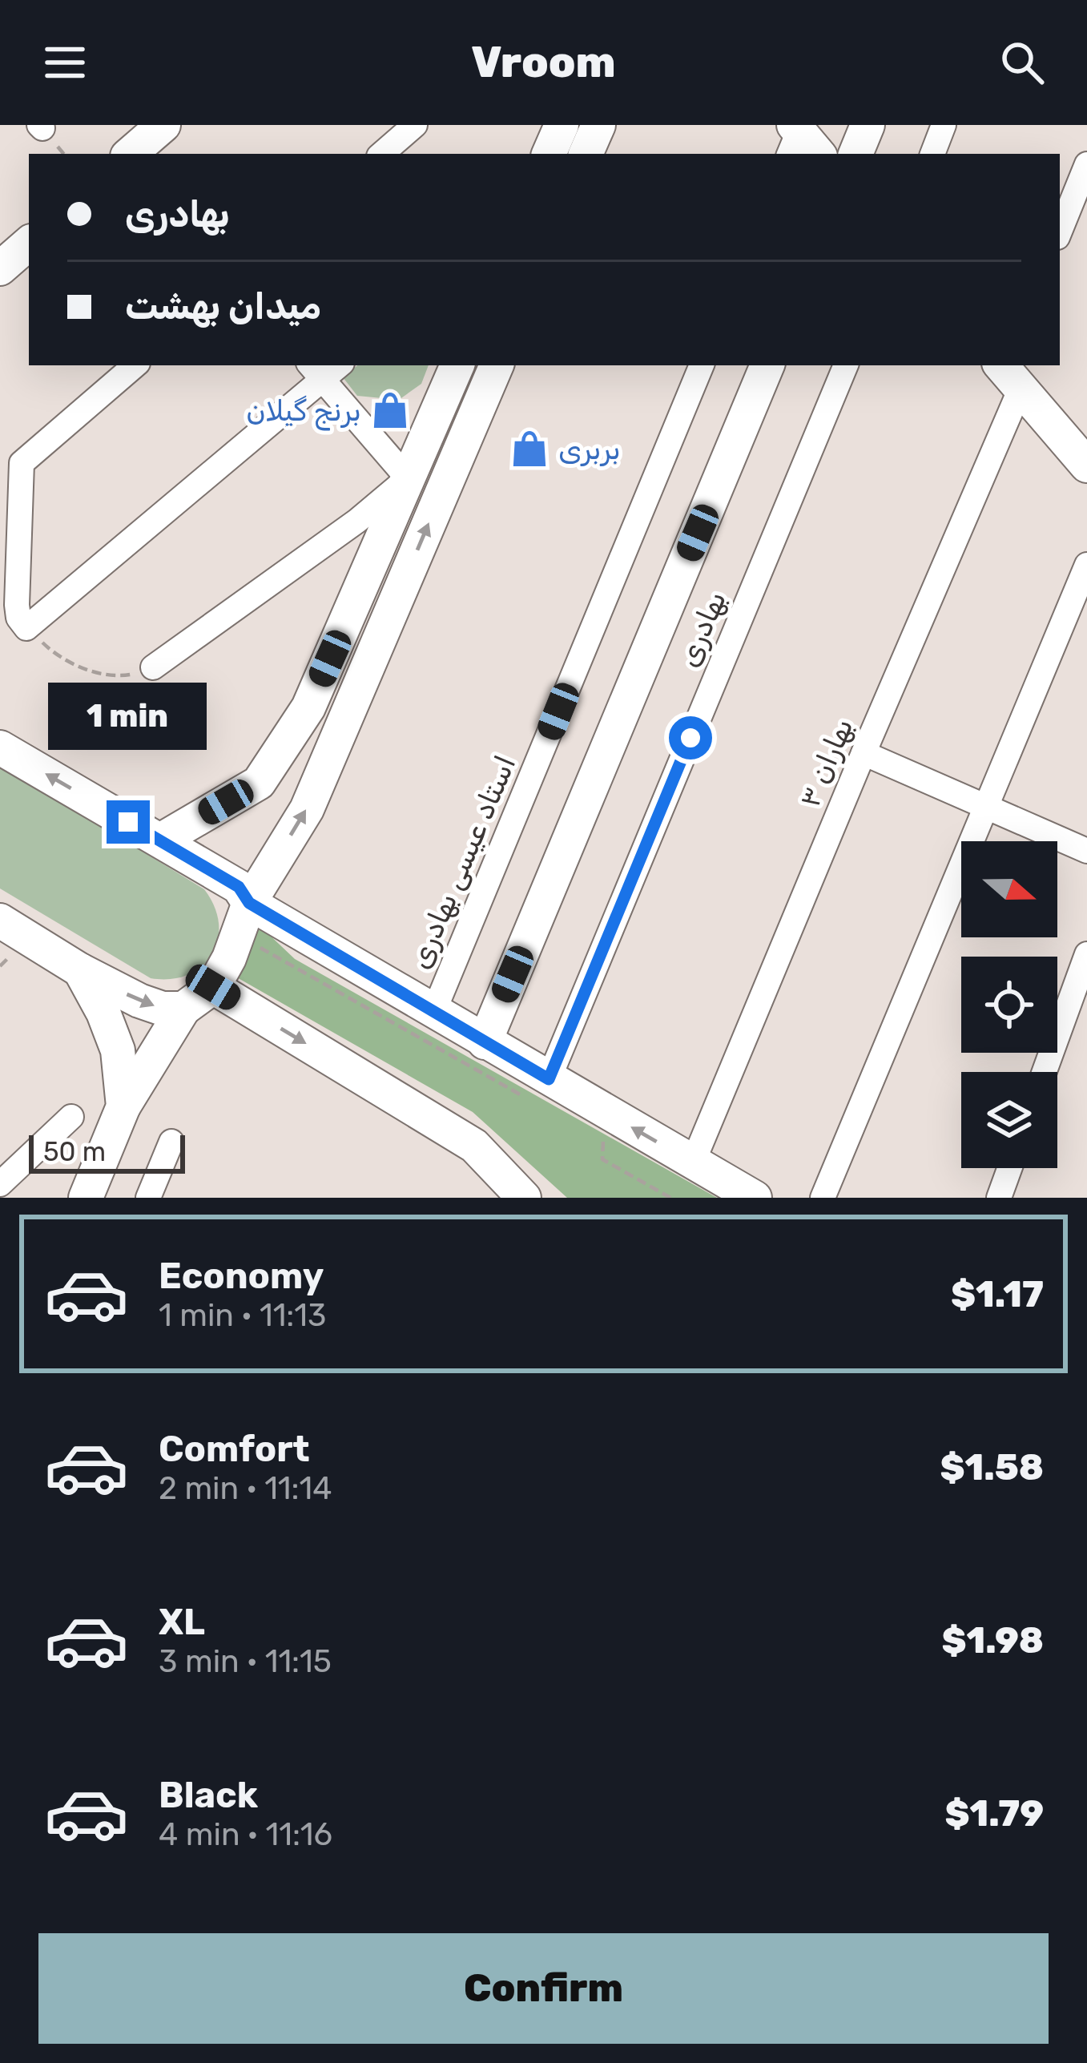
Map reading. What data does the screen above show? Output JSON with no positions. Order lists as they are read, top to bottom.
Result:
{
  "streets": {
    "street": ["بهادری", "بهاران ۳", "استاد عیسی بهادری"]
  },
  "places": {
    "shop": ["برنج گیلان", "بربری"]
  },
  "scale_bar": "50 m",
  "north": "right",
  "page": {
    "header": "Vroom",
    "banner": ["بهادری", "میدان بهشت"],
    "bubble": "1 min",
    "scale": "50 m",
    "list": [
      {
        "name": "Economy",
        "note": "1 min · 11:13",
        "value": "$1.17"
      },
      {
        "name": "Comfort",
        "note": "2 min · 11:14",
        "value": "$1.58"
      },
      {
        "name": "XL",
        "note": "3 min · 11:15",
        "value": "$1.98"
      },
      {
        "name": "Black",
        "note": "4 min · 11:16",
        "value": "$1.79"
      }
    ],
    "buttons": "Confirm"
  }
}
